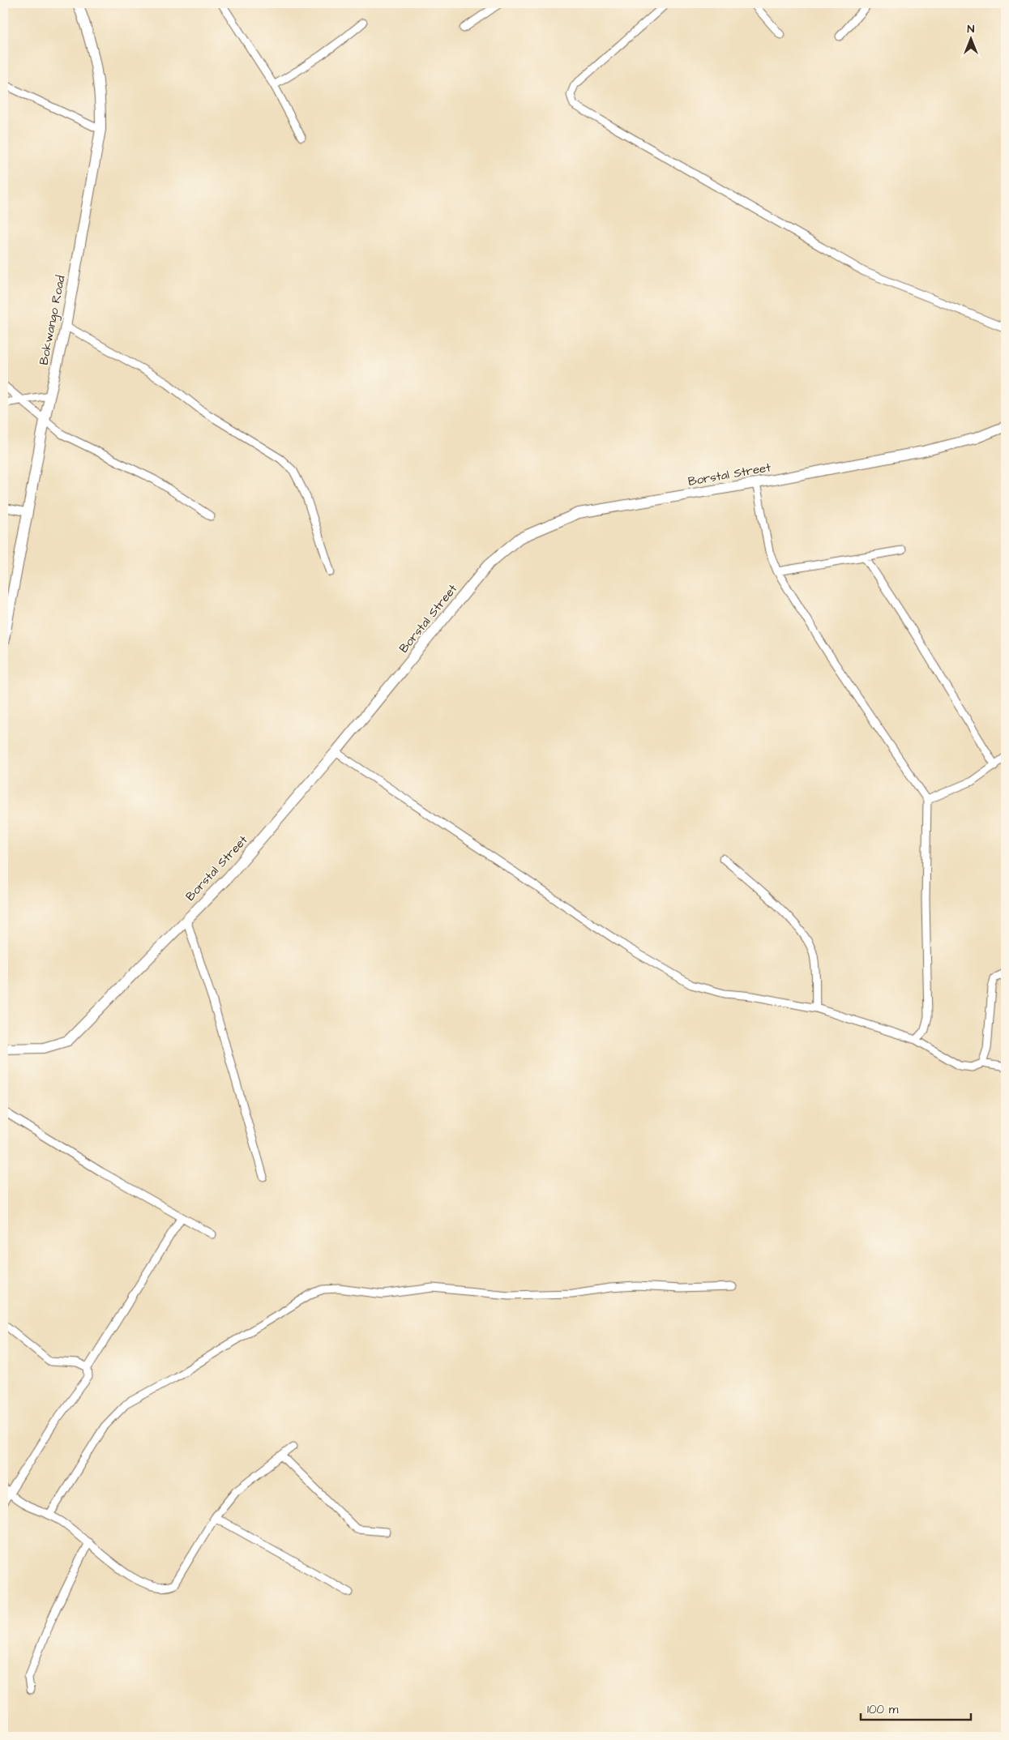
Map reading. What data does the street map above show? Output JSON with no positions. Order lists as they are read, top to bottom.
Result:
{
  "streets": {
    "street": ["Bokwango Road", "Borstal Street"]
  },
  "scale_bar": "100 m",
  "north": "top"
}
